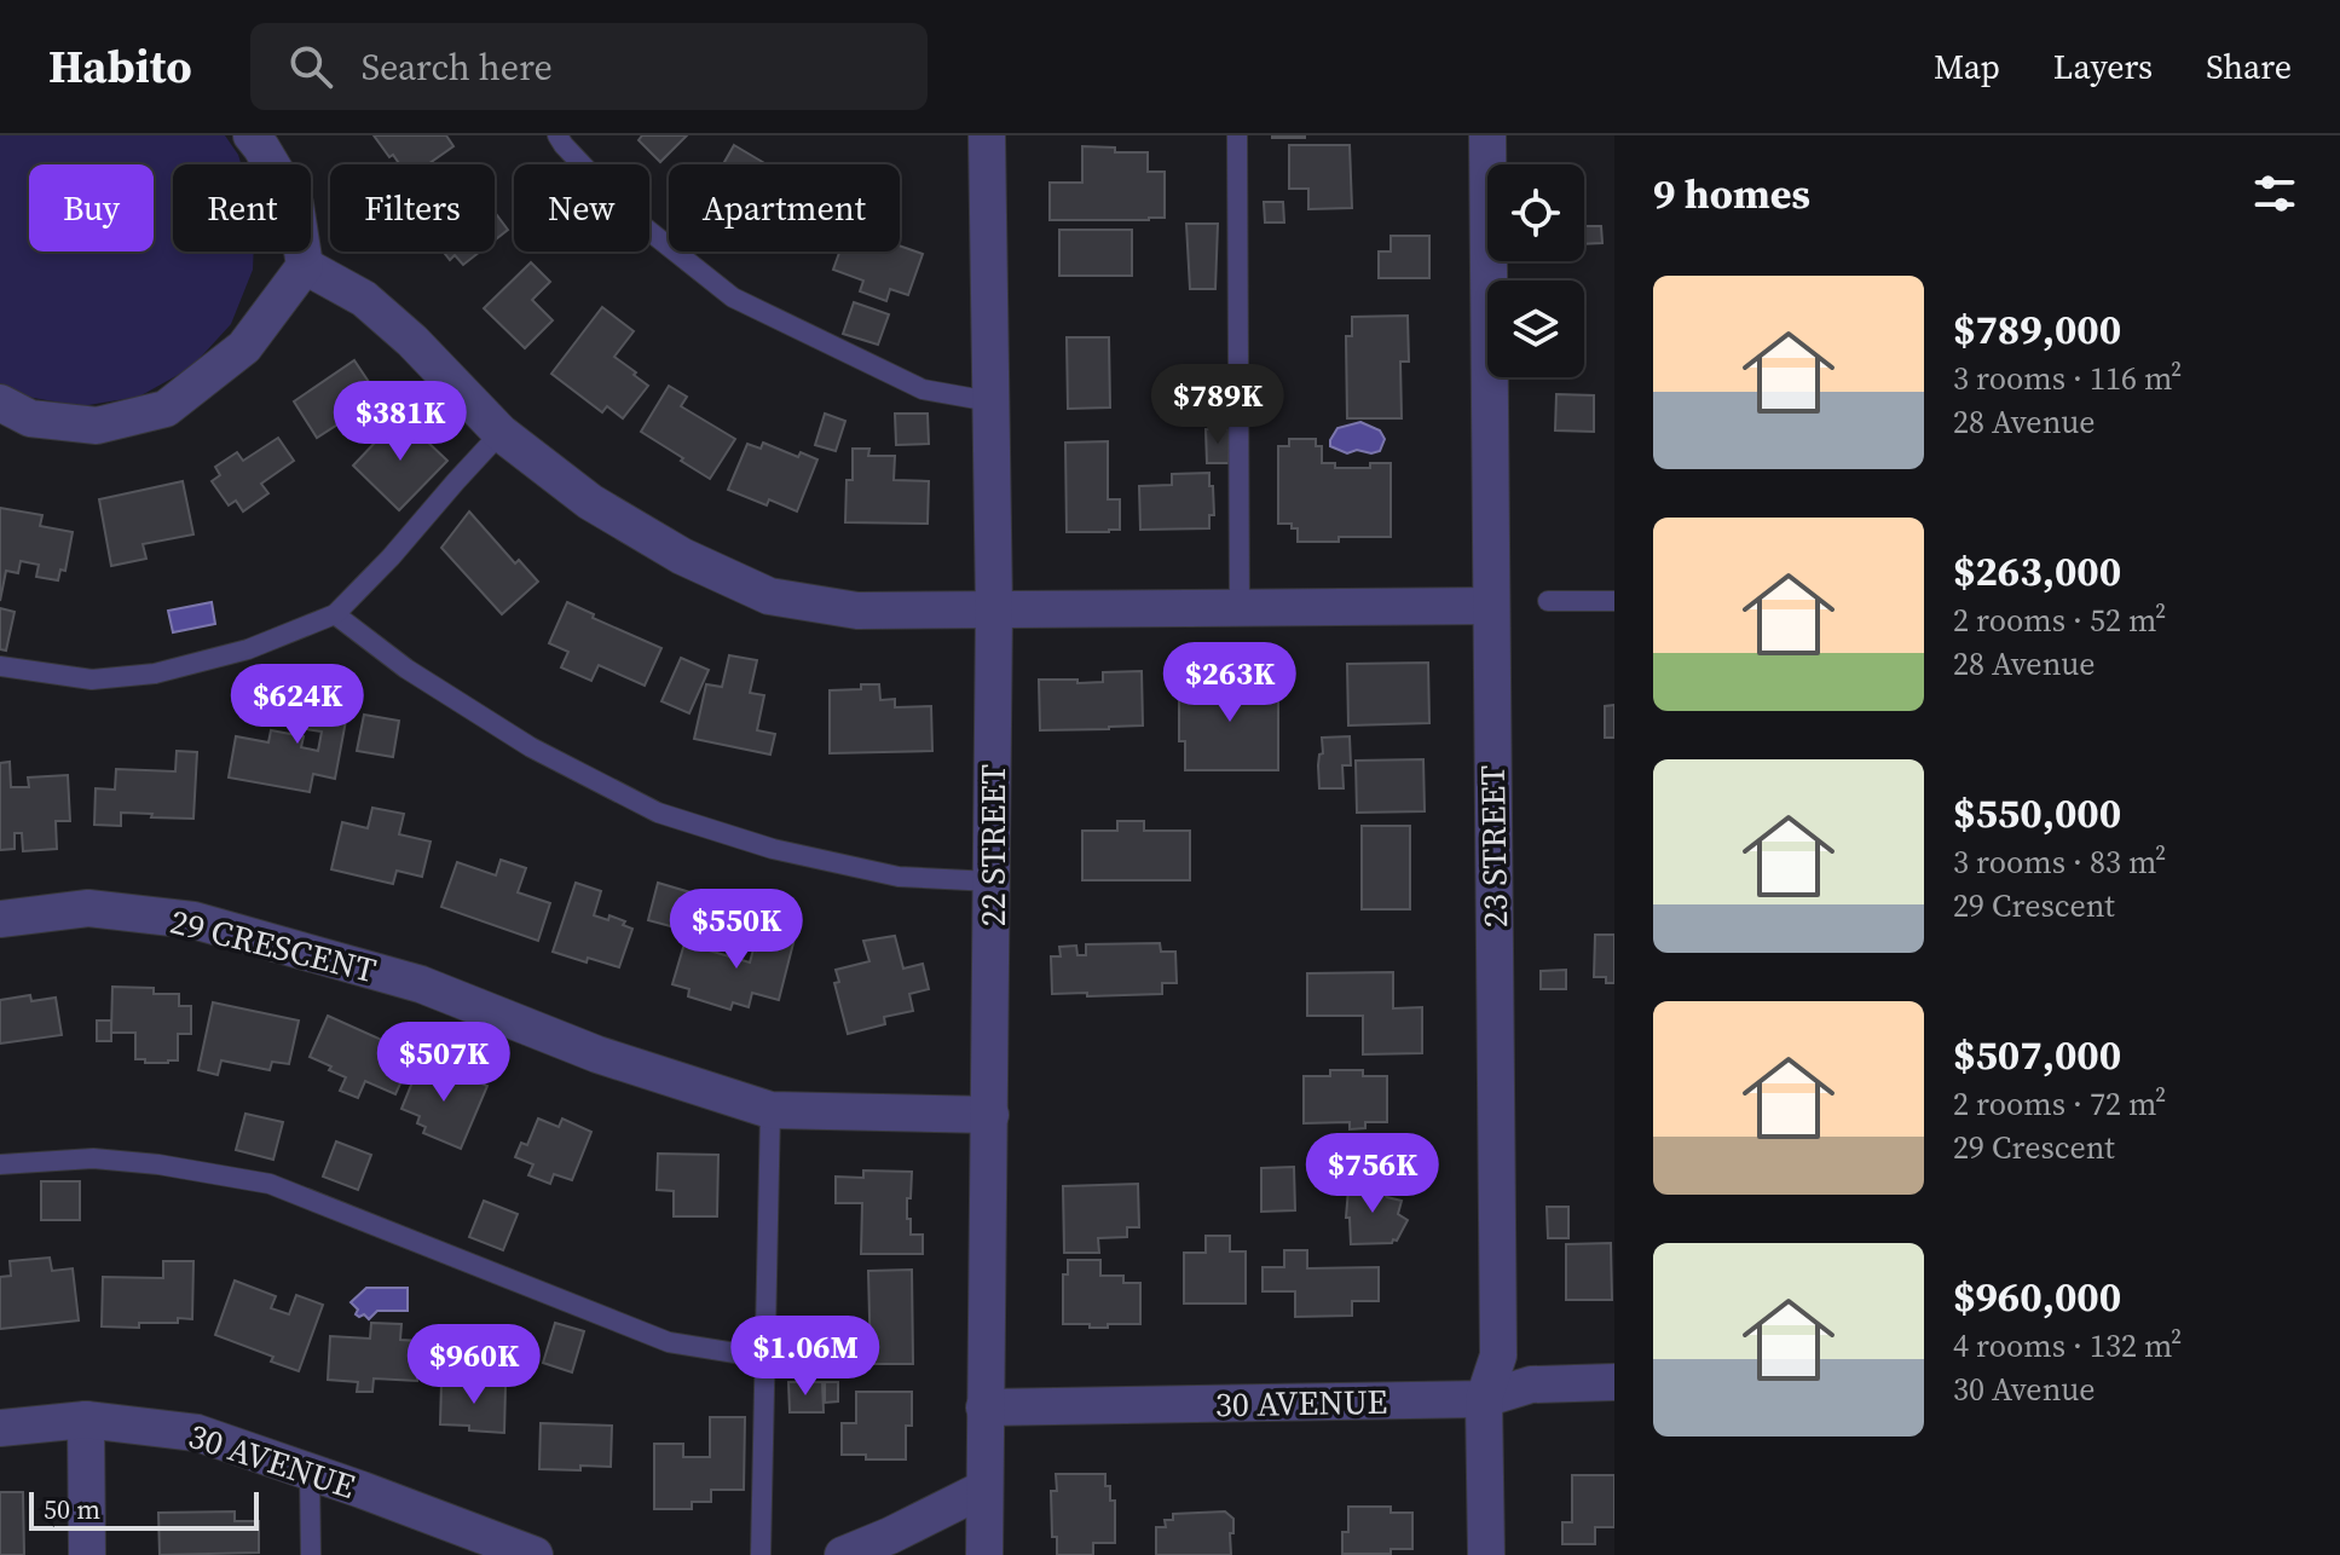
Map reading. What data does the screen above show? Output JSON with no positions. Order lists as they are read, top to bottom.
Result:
{
  "streets": {
    "street": [
      "22 STREET",
      "23 STREET",
      "29 CRESCENT",
      "30 AVENUE"
    ]
  },
  "crossings": [
    ["22 STREET", "29 CRESCENT"],
    ["22 STREET", "30 AVENUE"],
    ["23 STREET", "30 AVENUE"]
  ],
  "scale_bar": "50 m",
  "page": {
    "header": "Habito",
    "search": "Search here",
    "nav": ["Map", "Layers", "Share"],
    "heading": "9 homes",
    "chip": [
      "Buy",
      "Rent",
      "Filters",
      "New",
      "Apartment"
    ],
    "list": [
      {
        "name": "$789,000",
        "note": "3 rooms · 116 m² · 28 Avenue"
      },
      {
        "name": "$263,000",
        "note": "2 rooms · 52 m² · 28 Avenue"
      },
      {
        "name": "$550,000",
        "note": "3 rooms · 83 m² · 29 Crescent"
      },
      {
        "name": "$507,000",
        "note": "2 rooms · 72 m² · 29 Crescent"
      },
      {
        "name": "$960,000",
        "note": "4 rooms · 132 m² · 30 Avenue"
      }
    ],
    "price": [
      "$789K",
      "$381K",
      "$263K",
      "$624K",
      "$550K",
      "$507K",
      "$756K",
      "$1.06M",
      "$960K"
    ],
    "scale": "50 m"
  }
}
